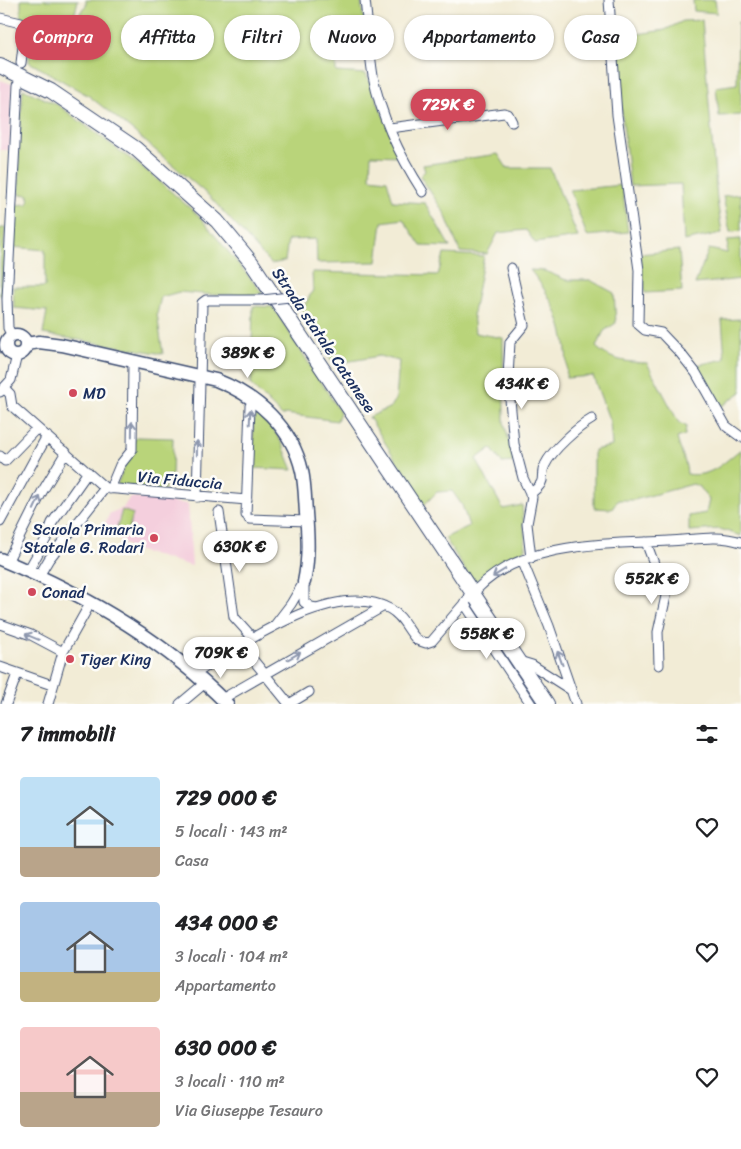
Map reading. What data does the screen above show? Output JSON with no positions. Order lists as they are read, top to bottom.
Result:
{
  "streets": {
    "main road": ["Strada statale Catanese"],
    "street": ["Via Fiduccia"]
  },
  "places": [
    "MD",
    "Scuola Primaria Statale G. Rodari",
    "Conad",
    "Tiger King"
  ],
  "page": {
    "chip": [
      "Compra",
      "Affitta",
      "Filtri",
      "Nuovo",
      "Appartamento",
      "Casa"
    ],
    "price": [
      "729K €",
      "389K €",
      "434K €",
      "630K €",
      "552K €",
      "558K €",
      "709K €"
    ],
    "heading": "7 immobili",
    "list": [
      {
        "name": "729 000 €",
        "note": "5 locali · 143 m² · Casa"
      },
      {
        "name": "434 000 €",
        "note": "3 locali · 104 m² · Appartamento"
      },
      {
        "name": "630 000 €",
        "note": "3 locali · 110 m² · Via Giuseppe Tesauro"
      }
    ]
  }
}
